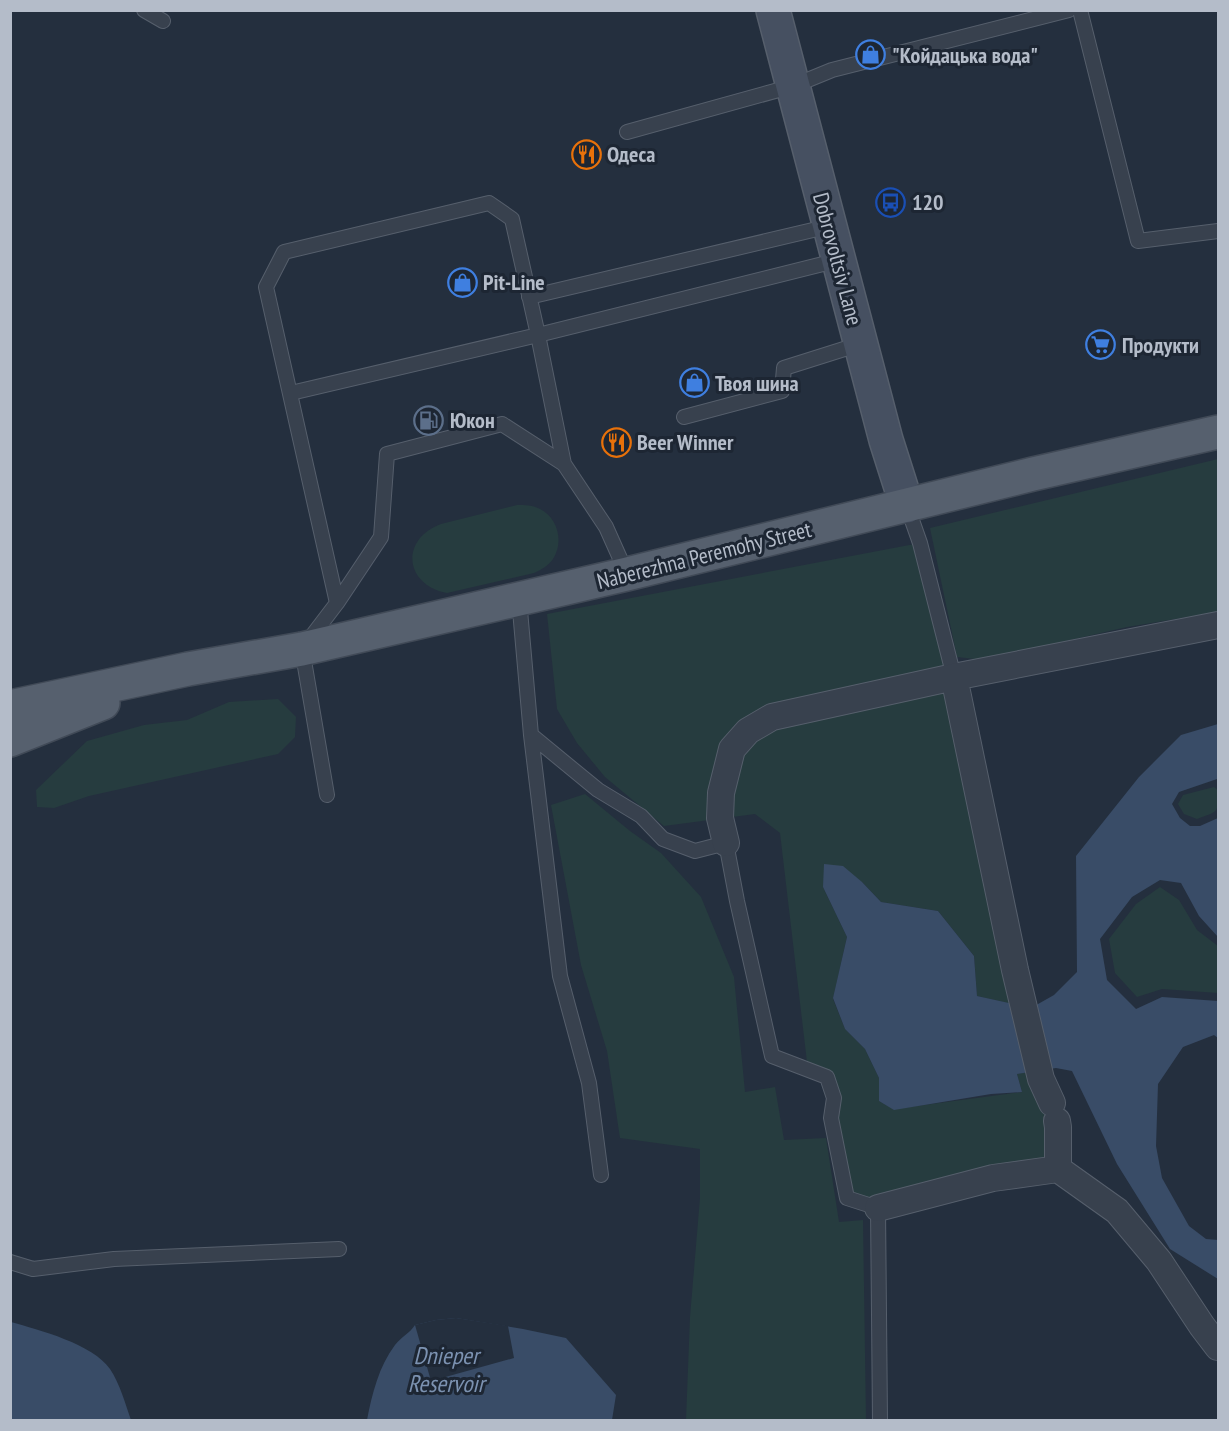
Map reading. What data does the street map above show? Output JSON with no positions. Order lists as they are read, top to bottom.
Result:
{
  "streets": {
    "main road": ["Dobrovoltsiv Lane", "Naberezhna Peremohy Street"]
  },
  "crossings": [
    ["Dobrovoltsiv Lane", "Naberezhna Peremohy Street"]
  ],
  "water": ["Dnieper Reservoir"],
  "places": {
    "shop": ["\"Койдацька вода\"", "Pit-Line", "Твоя шина"],
    "restaurant": ["Одеса", "Beer Winner"],
    "bus stop": ["120"],
    "supermarket": ["Продукти"],
    "fuel station": ["Юкон"]
  }
}
